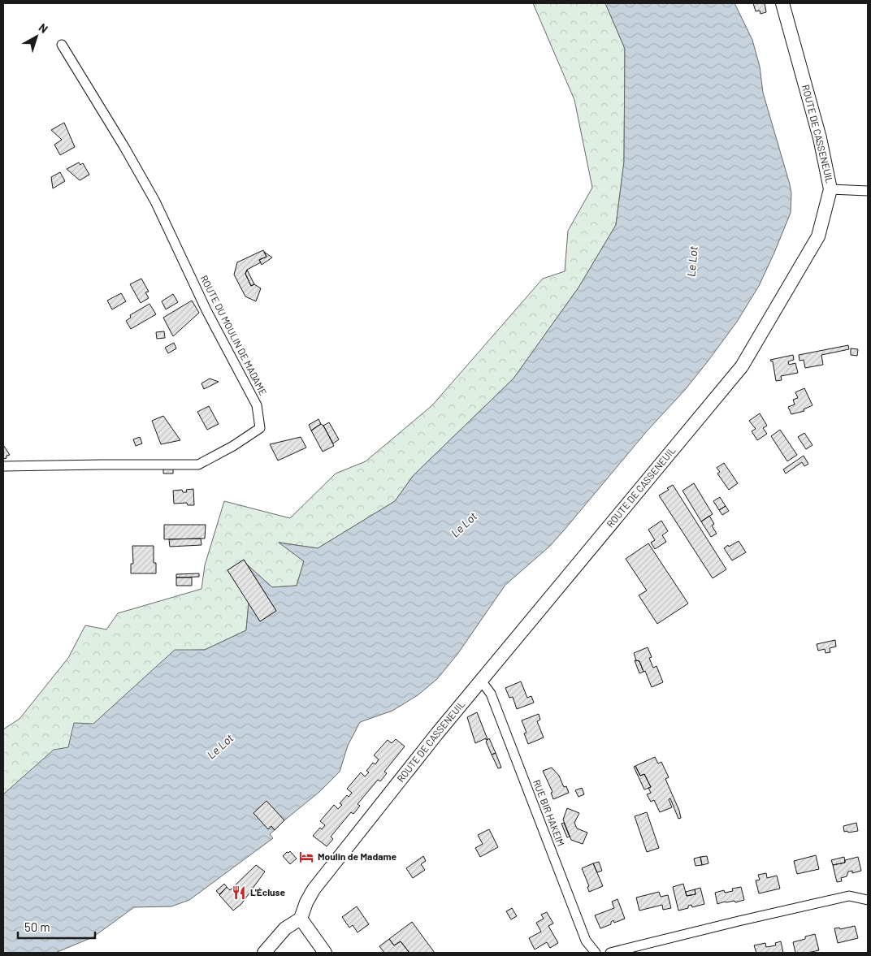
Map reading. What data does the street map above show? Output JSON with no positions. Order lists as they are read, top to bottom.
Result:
{
  "streets": {
    "main road": ["ROUTE DE CASSENEUIL"],
    "street": ["ROUTE DU MOULIN DE MADAME", "RUE BIR HAKEIM"]
  },
  "crossings": [
    ["ROUTE DE CASSENEUIL", "RUE BIR HAKEIM"]
  ],
  "water": ["Le Lot"],
  "places": {
    "hotel": ["Moulin de Madame"],
    "restaurant": ["L'Écluse"]
  },
  "scale_bar": "50 m",
  "north": "top right"
}
